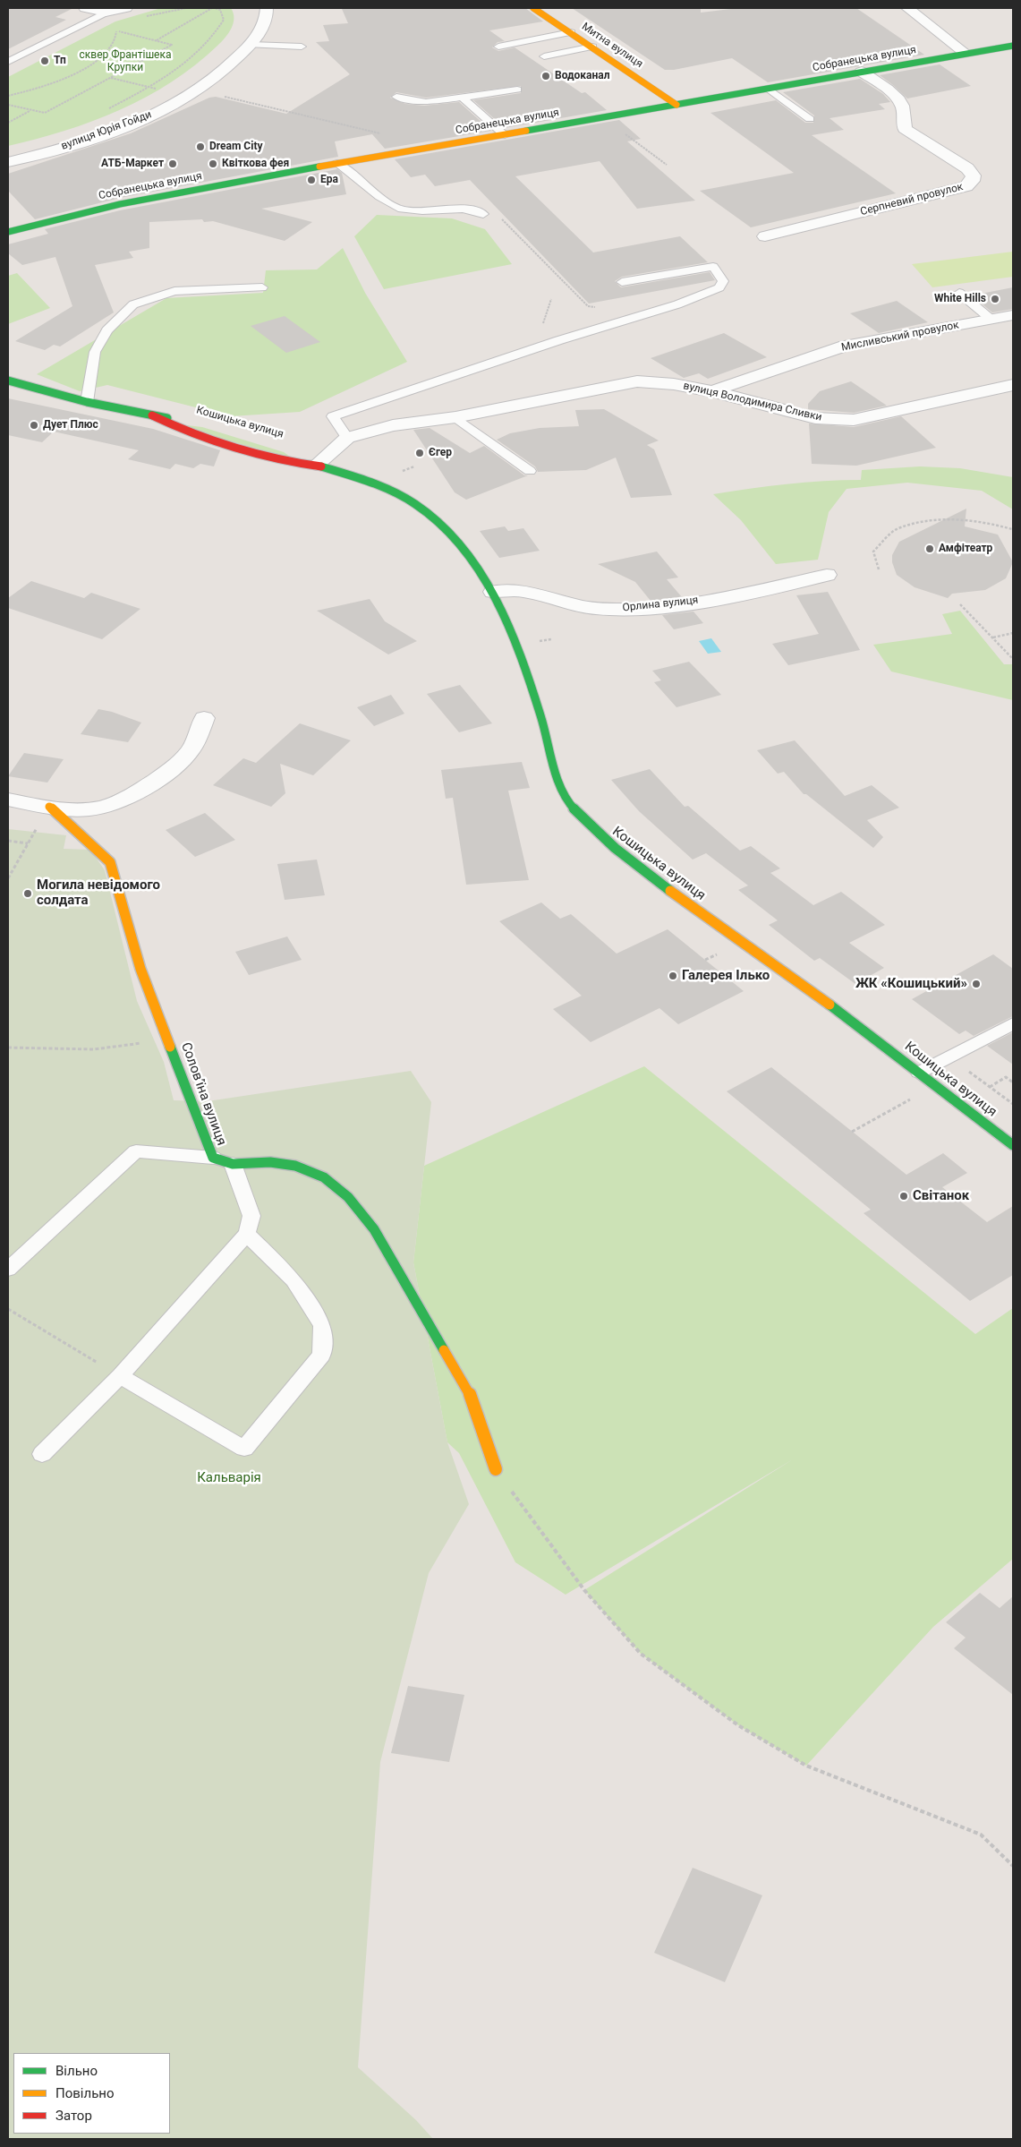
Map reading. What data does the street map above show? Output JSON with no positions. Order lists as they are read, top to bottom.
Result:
{
  "streets": {
    "street": [
      "Митна вулиця",
      "Собранецька вулиця",
      "вулиця Юрія Гойди",
      "Серпневий провулок",
      "Мисливський провулок",
      "вулиця Володимира Сливки",
      "Кошицька вулиця",
      "Орлина вулиця",
      "Соловʼїна вулиця"
    ]
  },
  "crossings": [
    ["Митна вулиця", "Собранецька вулиця"],
    ["Собранецька вулиця", "Серпневий провулок"],
    ["Мисливський провулок", "вулиця Володимира Сливки"],
    ["вулиця Володимира Сливки", "Кошицька вулиця"],
    ["Кошицька вулиця", "Орлина вулиця"]
  ],
  "parks": ["сквер Франтішека Крупки", "Кальварія"],
  "places": [
    "Тп",
    "Водоканал",
    "Dream City",
    "АТБ-Маркет",
    "Квіткова фея",
    "Ера",
    "White Hills",
    "Дует Плюс",
    "Єгер",
    "Амфітеатр",
    "Могила невідомого солдата",
    "Галерея Ілько",
    "ЖК «Кошицький»",
    "Світанок"
  ],
  "legend": ["Вільно", "Повільно", "Затор"]
}
